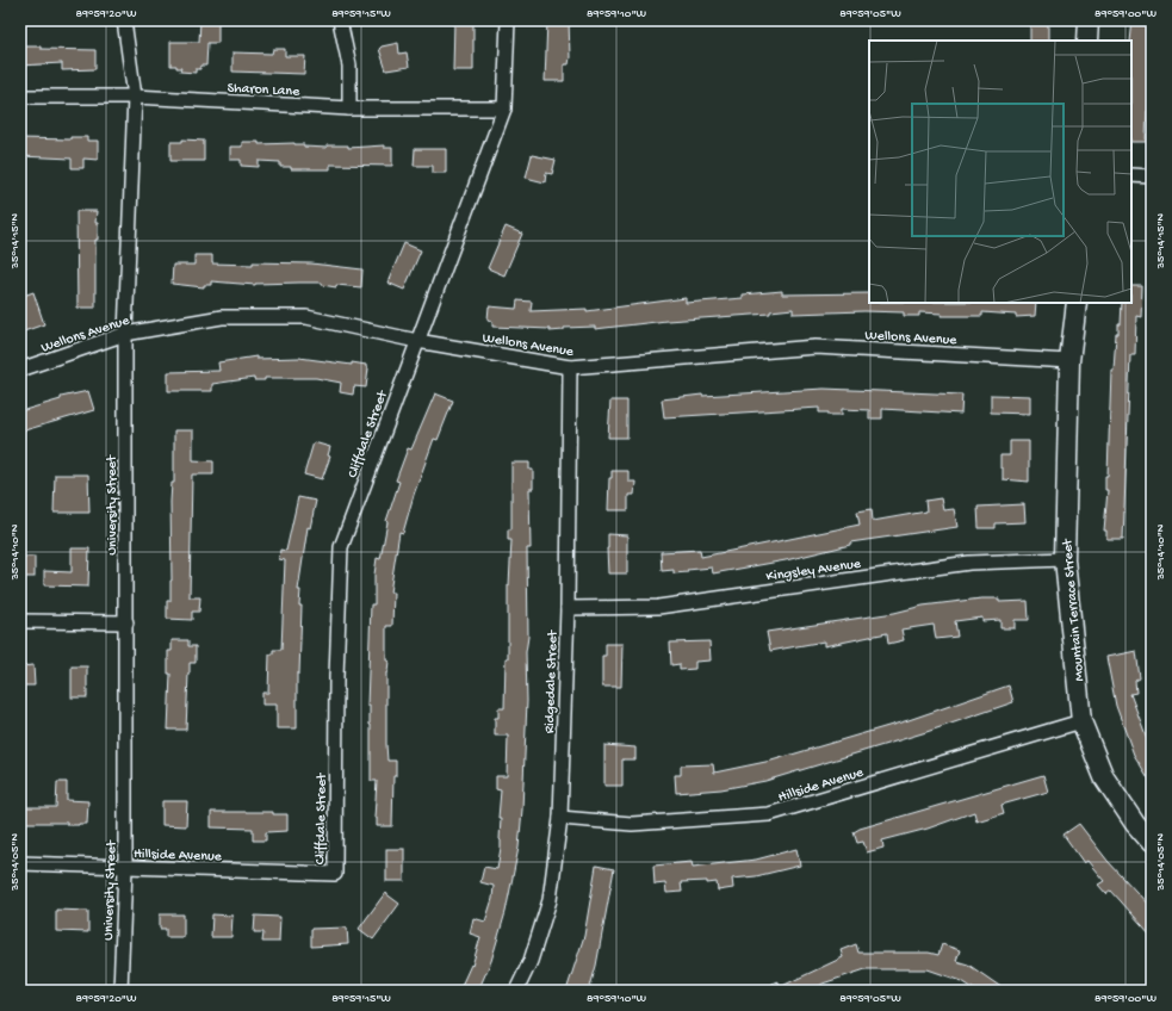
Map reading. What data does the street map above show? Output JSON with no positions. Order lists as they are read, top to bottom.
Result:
{
  "streets": {
    "street": [
      "Sharon Lane",
      "Wellons Avenue",
      "Cliffdale Street",
      "University Street",
      "Kingsley Avenue",
      "Mountain Terrace Street",
      "Ridgedale Street",
      "Hillside Avenue"
    ]
  },
  "crossings": [
    ["Sharon Lane", "Cliffdale Street"],
    ["Sharon Lane", "University Street"],
    ["Wellons Avenue", "Cliffdale Street"],
    ["Wellons Avenue", "University Street"],
    ["Wellons Avenue", "Mountain Terrace Street"],
    ["Wellons Avenue", "Ridgedale Street"],
    ["Cliffdale Street", "Hillside Avenue"],
    ["University Street", "Hillside Avenue"],
    ["Kingsley Avenue", "Mountain Terrace Street"],
    ["Kingsley Avenue", "Ridgedale Street"],
    ["Mountain Terrace Street", "Hillside Avenue"],
    ["Ridgedale Street", "Hillside Avenue"]
  ],
  "coordinates": [
    "89°59'20\"W",
    "89°59'15\"W",
    "89°59'10\"W",
    "89°59'05\"W",
    "89°59'00\"W",
    "35°14'15\"N",
    "35°14'10\"N",
    "35°14'05\"N"
  ]
}
